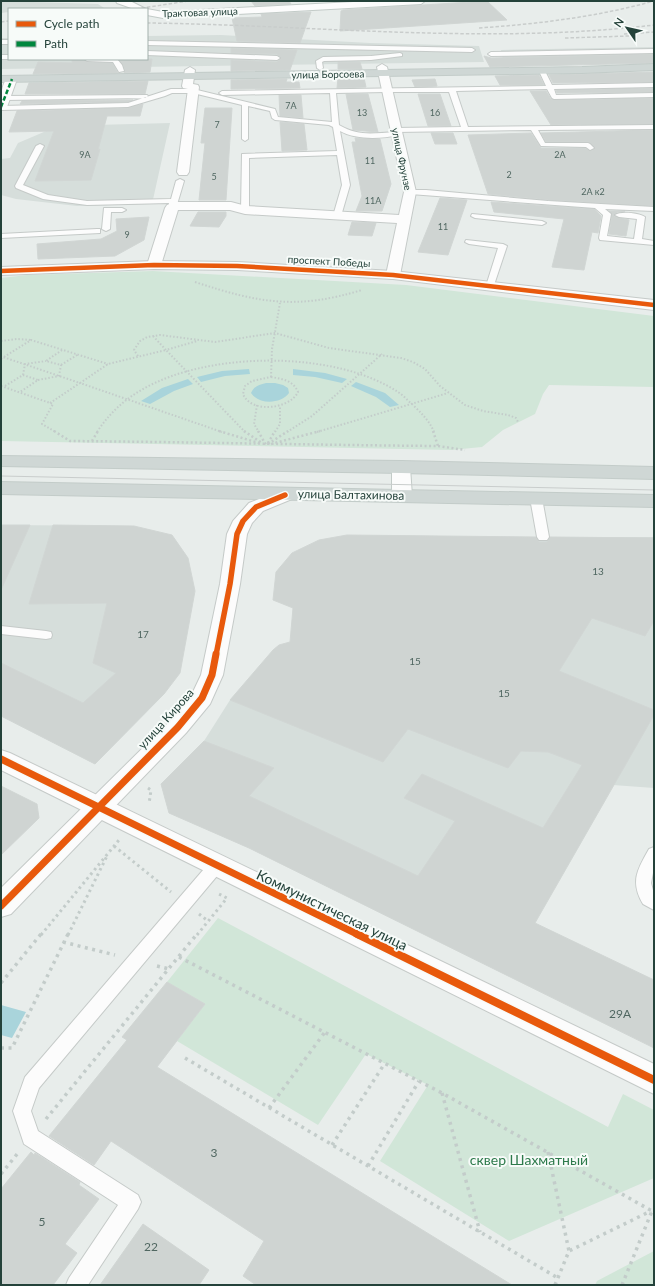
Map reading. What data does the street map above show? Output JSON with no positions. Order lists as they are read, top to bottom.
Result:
{
  "streets": {
    "main road": ["улица Борсоева", "улица Балтахинова"],
    "street": [
      "Трактовая улица",
      "улица Фрунзе",
      "проспект Победы",
      "улица Кирова",
      "Коммунистическая улица"
    ]
  },
  "crossings": [
    ["улица Борсоева", "улица Фрунзе"],
    ["улица Фрунзе", "проспект Победы"],
    ["улица Балтахинова", "улица Кирова"],
    ["улица Кирова", "Коммунистическая улица"]
  ],
  "parks": ["сквер Шахматный"],
  "house_numbers": [
    "7А",
    "13",
    "16",
    "7",
    "9А",
    "2А",
    "11",
    "2",
    "5",
    "2А к2",
    "11А",
    "11",
    "9",
    "13",
    "17",
    "15",
    "15",
    "29А",
    "3",
    "5",
    "22"
  ],
  "legend": ["Cycle path", "Path"],
  "north": "top left"
}
